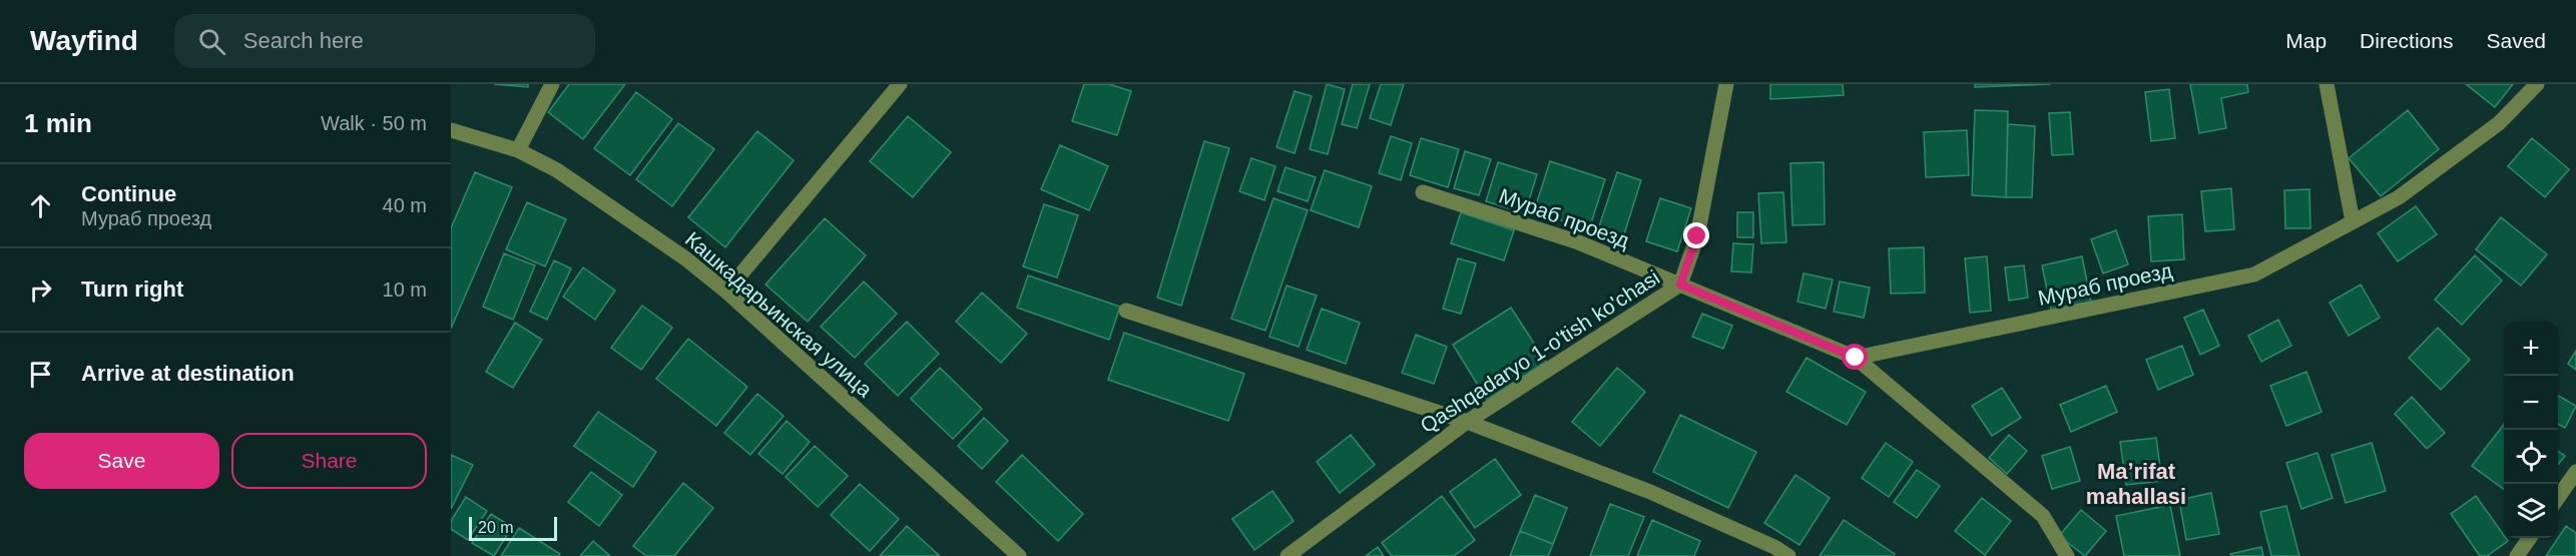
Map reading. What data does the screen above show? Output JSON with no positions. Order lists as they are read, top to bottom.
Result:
{
  "streets": {
    "street": ["Мураб проезд", "Кашкадарьинская улица", "Qashqadaryo 1-o'tish ko'chasi"]
  },
  "crossings": [
    ["Мураб проезд", "Qashqadaryo 1-o'tish ko'chasi"]
  ],
  "districts": ["Maʼrifat mahallasi"],
  "scale_bar": "20 m",
  "page": {
    "header": "Wayfind",
    "search": "Search here",
    "nav": ["Map", "Directions", "Saved"],
    "heading": ["1 min", "Walk · 50 m"],
    "list": [
      ["Continue", "Мураб проезд", "40 m"],
      ["Turn right", "10 m"],
      "Arrive at destination"
    ],
    "map_buttons": ["+", "−"],
    "buttons": ["Save", "Share"],
    "scale": "20 m"
  }
}
